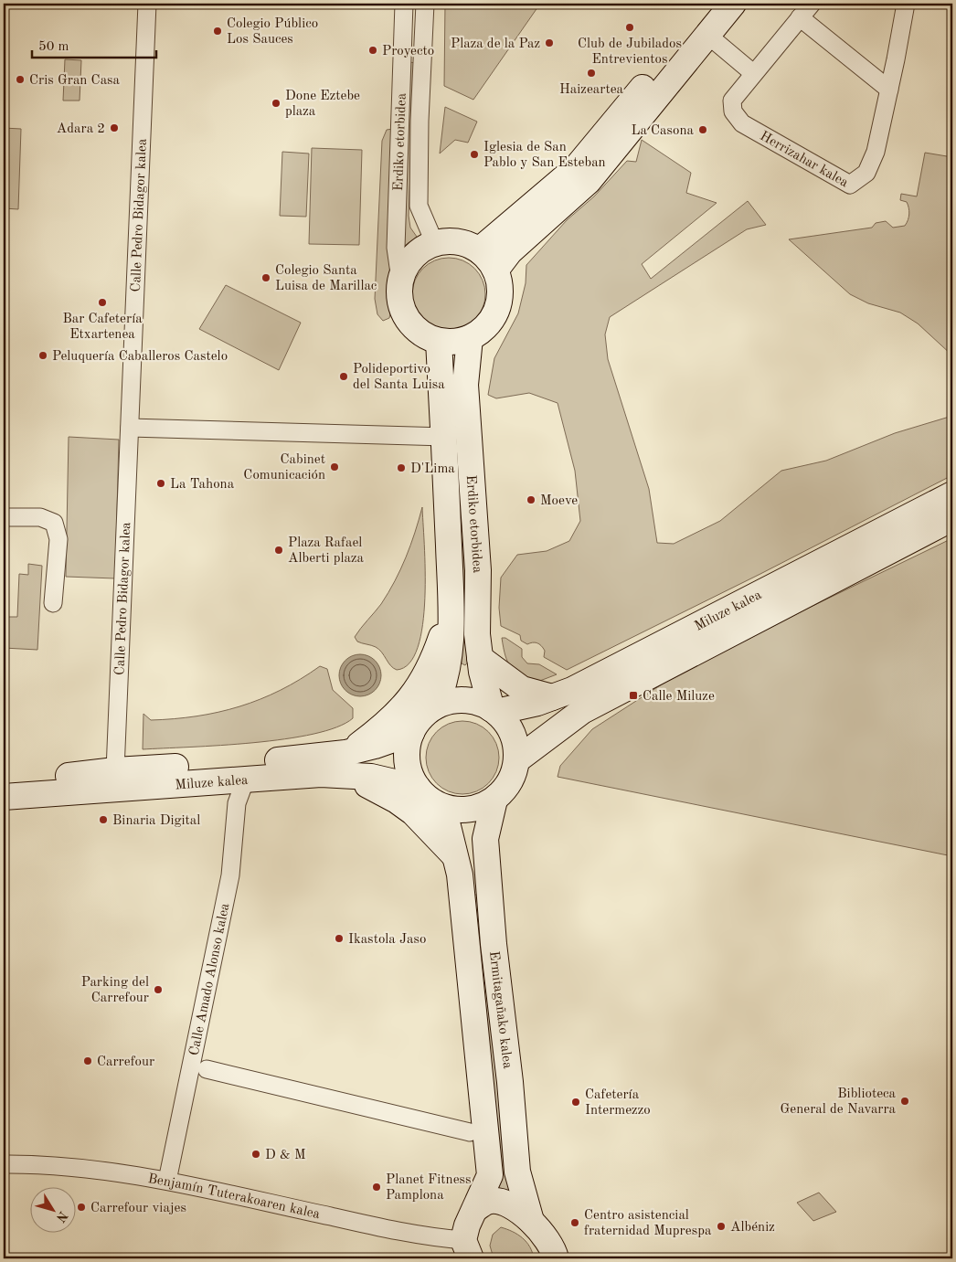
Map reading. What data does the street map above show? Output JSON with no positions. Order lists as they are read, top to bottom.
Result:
{
  "streets": {
    "main road": ["Erdiko etorbidea", "Miluze kalea", "Ermitagañako kalea"],
    "street": [
      "Herrizahar kalea",
      "Calle Pedro Bidagor kalea",
      "Calle Amado Alonso kalea",
      "Benjamín Tuterakoaren kalea"
    ]
  },
  "crossings": [
    ["Erdiko etorbidea", "Miluze kalea"],
    ["Erdiko etorbidea", "Ermitagañako kalea"],
    ["Calle Pedro Bidagor kalea", "Miluze kalea"],
    ["Miluze kalea", "Calle Amado Alonso kalea"],
    ["Miluze kalea", "Ermitagañako kalea"],
    ["Calle Amado Alonso kalea", "Benjamín Tuterakoaren kalea"],
    ["Ermitagañako kalea", "Benjamín Tuterakoaren kalea"]
  ],
  "places": {
    "other": [
      "Club de Jubilados Entrevientos",
      "Colegio Público Los Sauces",
      "Plaza de la Paz",
      "Proyecto",
      "Haizeartea",
      "Cris Gran Casa",
      "Done Eztebe plaza",
      "Adara 2",
      "La Casona",
      "Iglesia de San Pablo y San Esteban",
      "Colegio Santa Luisa de Marillac",
      "Bar Cafetería Etxartenea",
      "Peluquería Caballeros Castelo",
      "Polideportivo del Santa Luisa",
      "Cabinet Comunicación",
      "D'Lima",
      "La Tahona",
      "Moeve",
      "Plaza Rafael Alberti plaza",
      "Binaria Digital",
      "Ikastola Jaso",
      "Parking del Carrefour",
      "Carrefour",
      "Biblioteca General de Navarra",
      "Cafetería Intermezzo",
      "D & M",
      "Planet Fitness Pamplona",
      "Carrefour viajes",
      "Centro asistencial fraternidad Muprespa",
      "Albéniz"
    ],
    "transit": ["Calle Miluze"]
  },
  "scale_bar": "50 m",
  "north": "bottom right"
}
